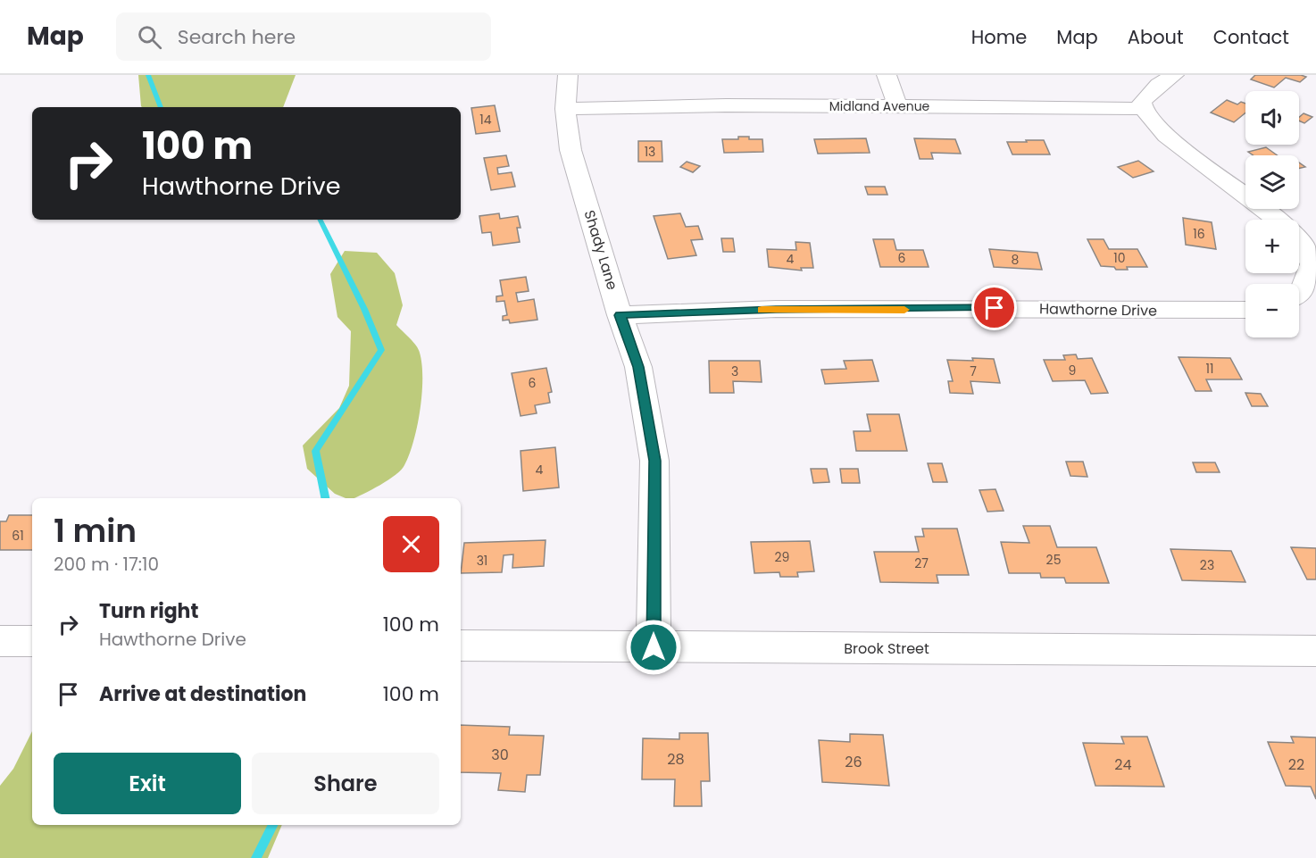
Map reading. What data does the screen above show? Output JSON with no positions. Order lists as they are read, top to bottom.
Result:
{
  "streets": {
    "street": [
      "Midland Avenue",
      "Shady Lane",
      "Hawthorne Drive",
      "Brook Street"
    ]
  },
  "crossings": [
    ["Midland Avenue", "Shady Lane"],
    ["Shady Lane", "Hawthorne Drive"],
    ["Shady Lane", "Brook Street"]
  ],
  "house_numbers": [
    "14",
    "13",
    "16",
    "6",
    "10",
    "4",
    "8",
    "11",
    "9",
    "3",
    "7",
    "6",
    "4",
    "61",
    "29",
    "25",
    "31",
    "27",
    "23",
    "30",
    "28",
    "26",
    "24",
    "22"
  ],
  "page": {
    "header": "Map",
    "search": "Search here",
    "nav": [
      "Home",
      "Map",
      "About",
      "Contact"
    ],
    "map_buttons": ["+", "−"],
    "turn": ["100 m", "Hawthorne Drive"],
    "heading": ["1 min", "200 m · 17:10"],
    "list": [
      {
        "name": "Turn right",
        "note": "Hawthorne Drive",
        "value": "100 m"
      },
      {
        "name": "Arrive at destination",
        "value": "100 m"
      }
    ],
    "buttons": ["Exit", "Share"]
  }
}
